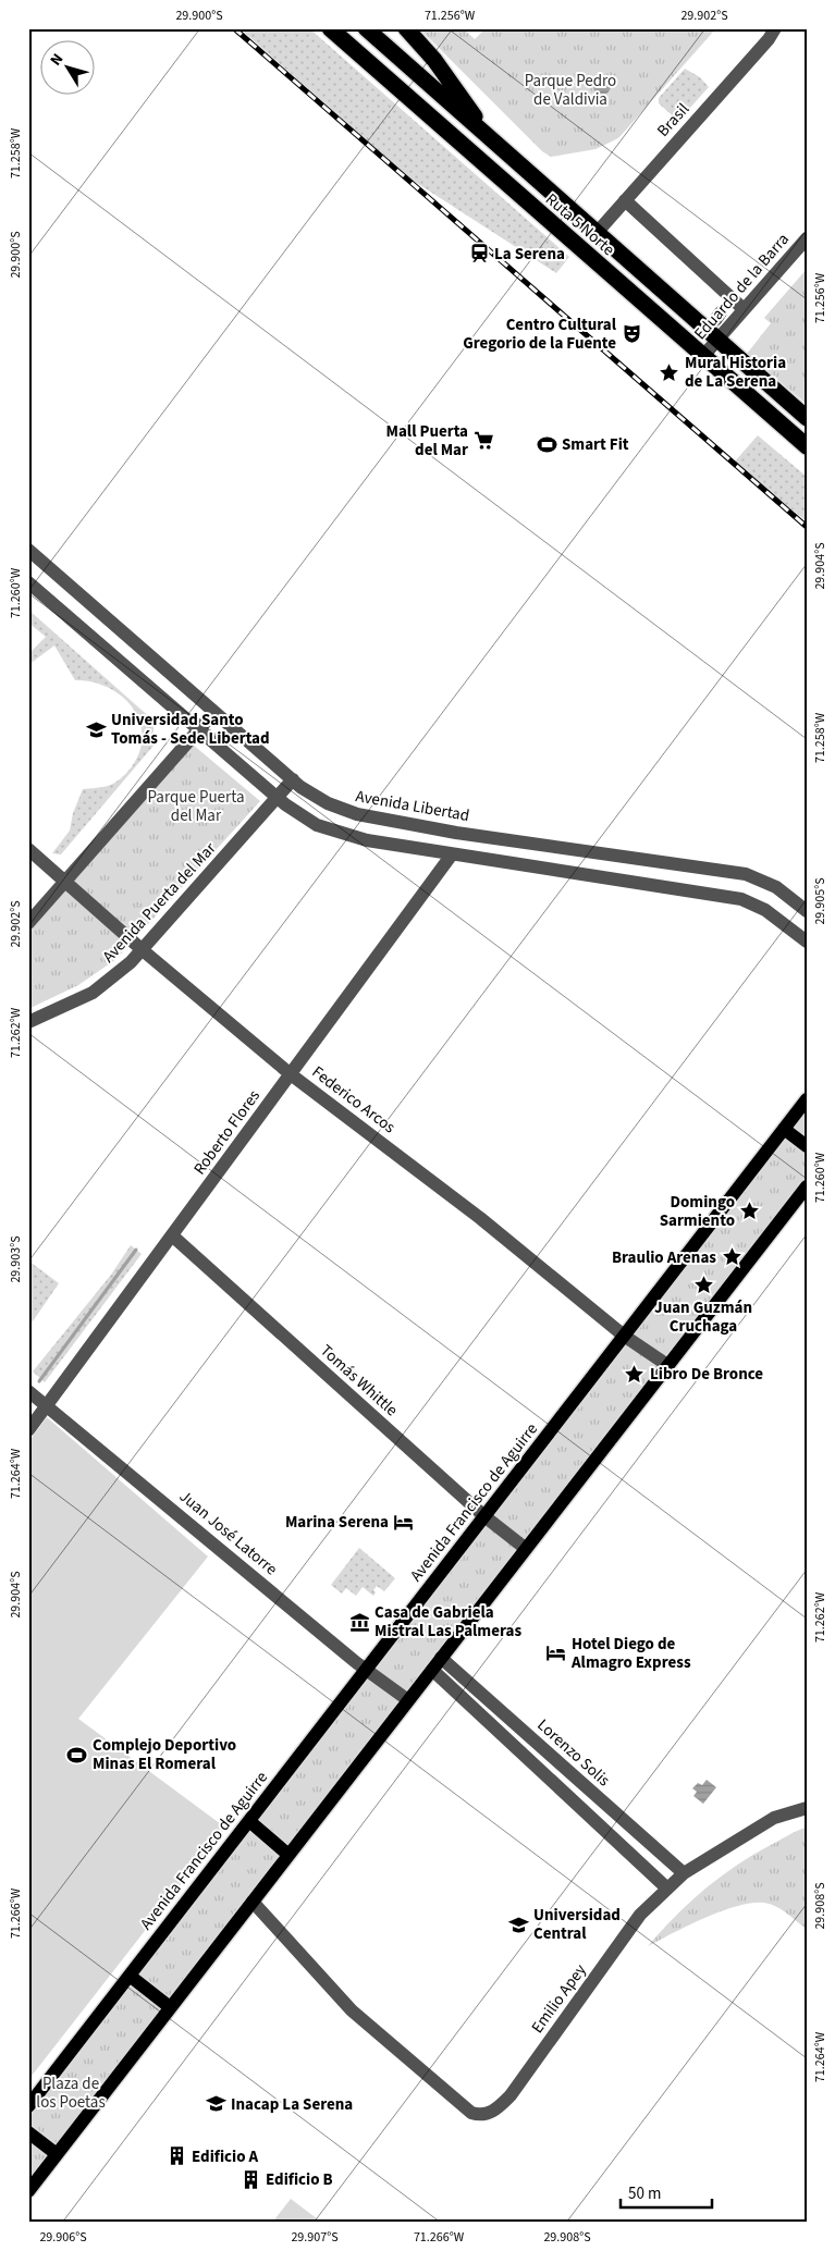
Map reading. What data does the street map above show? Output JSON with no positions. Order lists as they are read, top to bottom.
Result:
{
  "streets": {
    "highway": ["Ruta 5 Norte"],
    "main road": ["Avenida Francisco de Aguirre"],
    "street": [
      "Brasil",
      "Eduardo de la Barra",
      "Avenida Libertad",
      "Avenida Puerta del Mar",
      "Federico Arcos",
      "Roberto Flores",
      "Tomás Whittle",
      "Juan José Latorre",
      "Lorenzo Solis",
      "Emilio Apey"
    ]
  },
  "crossings": [
    ["Brasil", "Ruta 5 Norte"],
    ["Ruta 5 Norte", "Eduardo de la Barra"],
    ["Avenida Libertad", "Avenida Puerta del Mar"],
    ["Avenida Puerta del Mar", "Federico Arcos"],
    ["Federico Arcos", "Roberto Flores"],
    ["Federico Arcos", "Avenida Francisco de Aguirre"],
    ["Roberto Flores", "Tomás Whittle"],
    ["Roberto Flores", "Juan José Latorre"],
    ["Tomás Whittle", "Avenida Francisco de Aguirre"],
    ["Avenida Francisco de Aguirre", "Juan José Latorre"],
    ["Lorenzo Solis", "Emilio Apey"]
  ],
  "parks": ["Parque Pedro de Valdivia", "Parque Puerta del Mar", "Plaza de los Poetas"],
  "places": {
    "station": ["La Serena"],
    "theatre": ["Centro Cultural Gregorio de la Fuente"],
    "place": [
      "Mural Historia de La Serena",
      "Domingo Sarmiento",
      "Braulio Arenas",
      "Juan Guzmán Cruchaga",
      "Libro De Bronce"
    ],
    "supermarket": ["Mall Puerta del Mar"],
    "sports": ["Smart Fit", "Complejo Deportivo Minas El Romeral"],
    "school or university": ["Universidad Santo Tomás - Sede Libertad", "Universidad Central", "Inacap La Serena"],
    "hotel": ["Marina Serena", "Hotel Diego de Almagro Express"],
    "museum": ["Casa de Gabriela Mistral Las Palmeras"],
    "building": ["Edificio A", "Edificio B"]
  },
  "scale_bar": "50 m",
  "north": "top left",
  "coordinates": [
    "29.900°S",
    "71.256°W",
    "29.902°S",
    "71.258°W",
    "29.904°S",
    "71.260°W",
    "29.905°S",
    "71.262°W",
    "29.903°S",
    "71.264°W",
    "29.908°S",
    "71.266°W",
    "29.906°S",
    "29.907°S"
  ]
}
